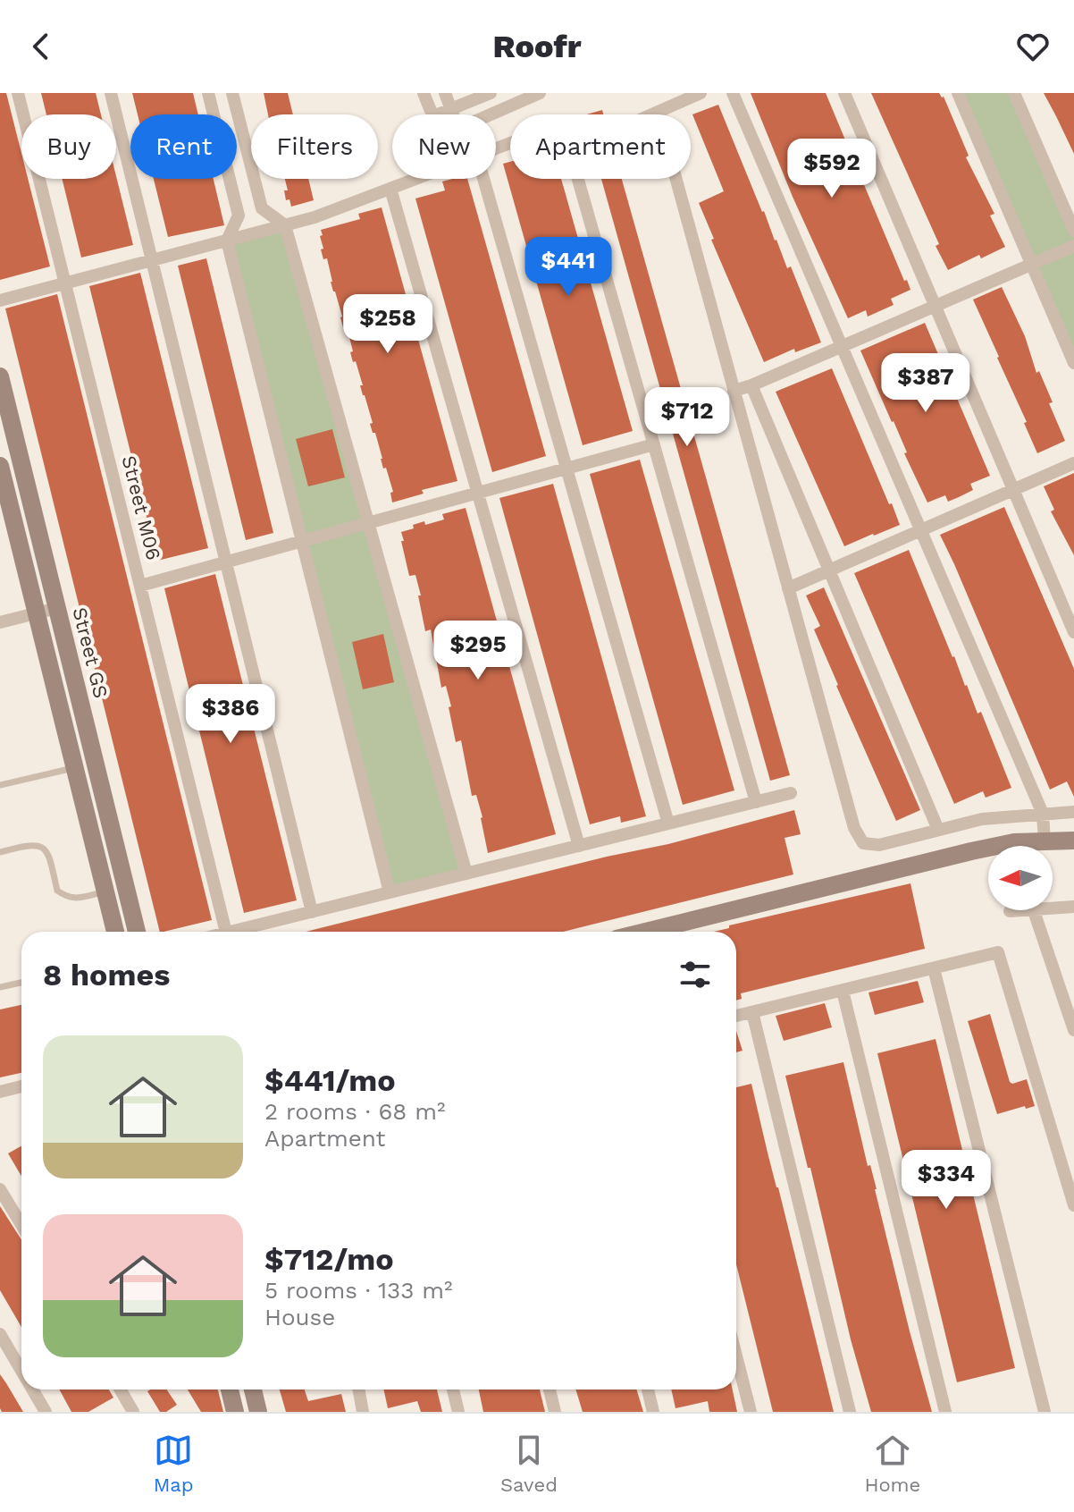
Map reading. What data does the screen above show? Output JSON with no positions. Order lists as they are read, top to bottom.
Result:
{
  "streets": {
    "street": ["Street M06", "Street GS"]
  },
  "north": "left",
  "page": {
    "header": "Roofr",
    "chip": [
      "Buy",
      "Rent",
      "Filters",
      "New",
      "Apartment"
    ],
    "price": [
      "$592",
      "$441",
      "$258",
      "$387",
      "$712",
      "$295",
      "$386",
      "$334"
    ],
    "heading": "8 homes",
    "list": [
      {
        "name": "$441/mo",
        "note": "2 rooms · 68 m² · Apartment"
      },
      {
        "name": "$712/mo",
        "note": "5 rooms · 133 m² · House"
      }
    ],
    "tabs": ["Map", "Saved", "Home"]
  }
}
